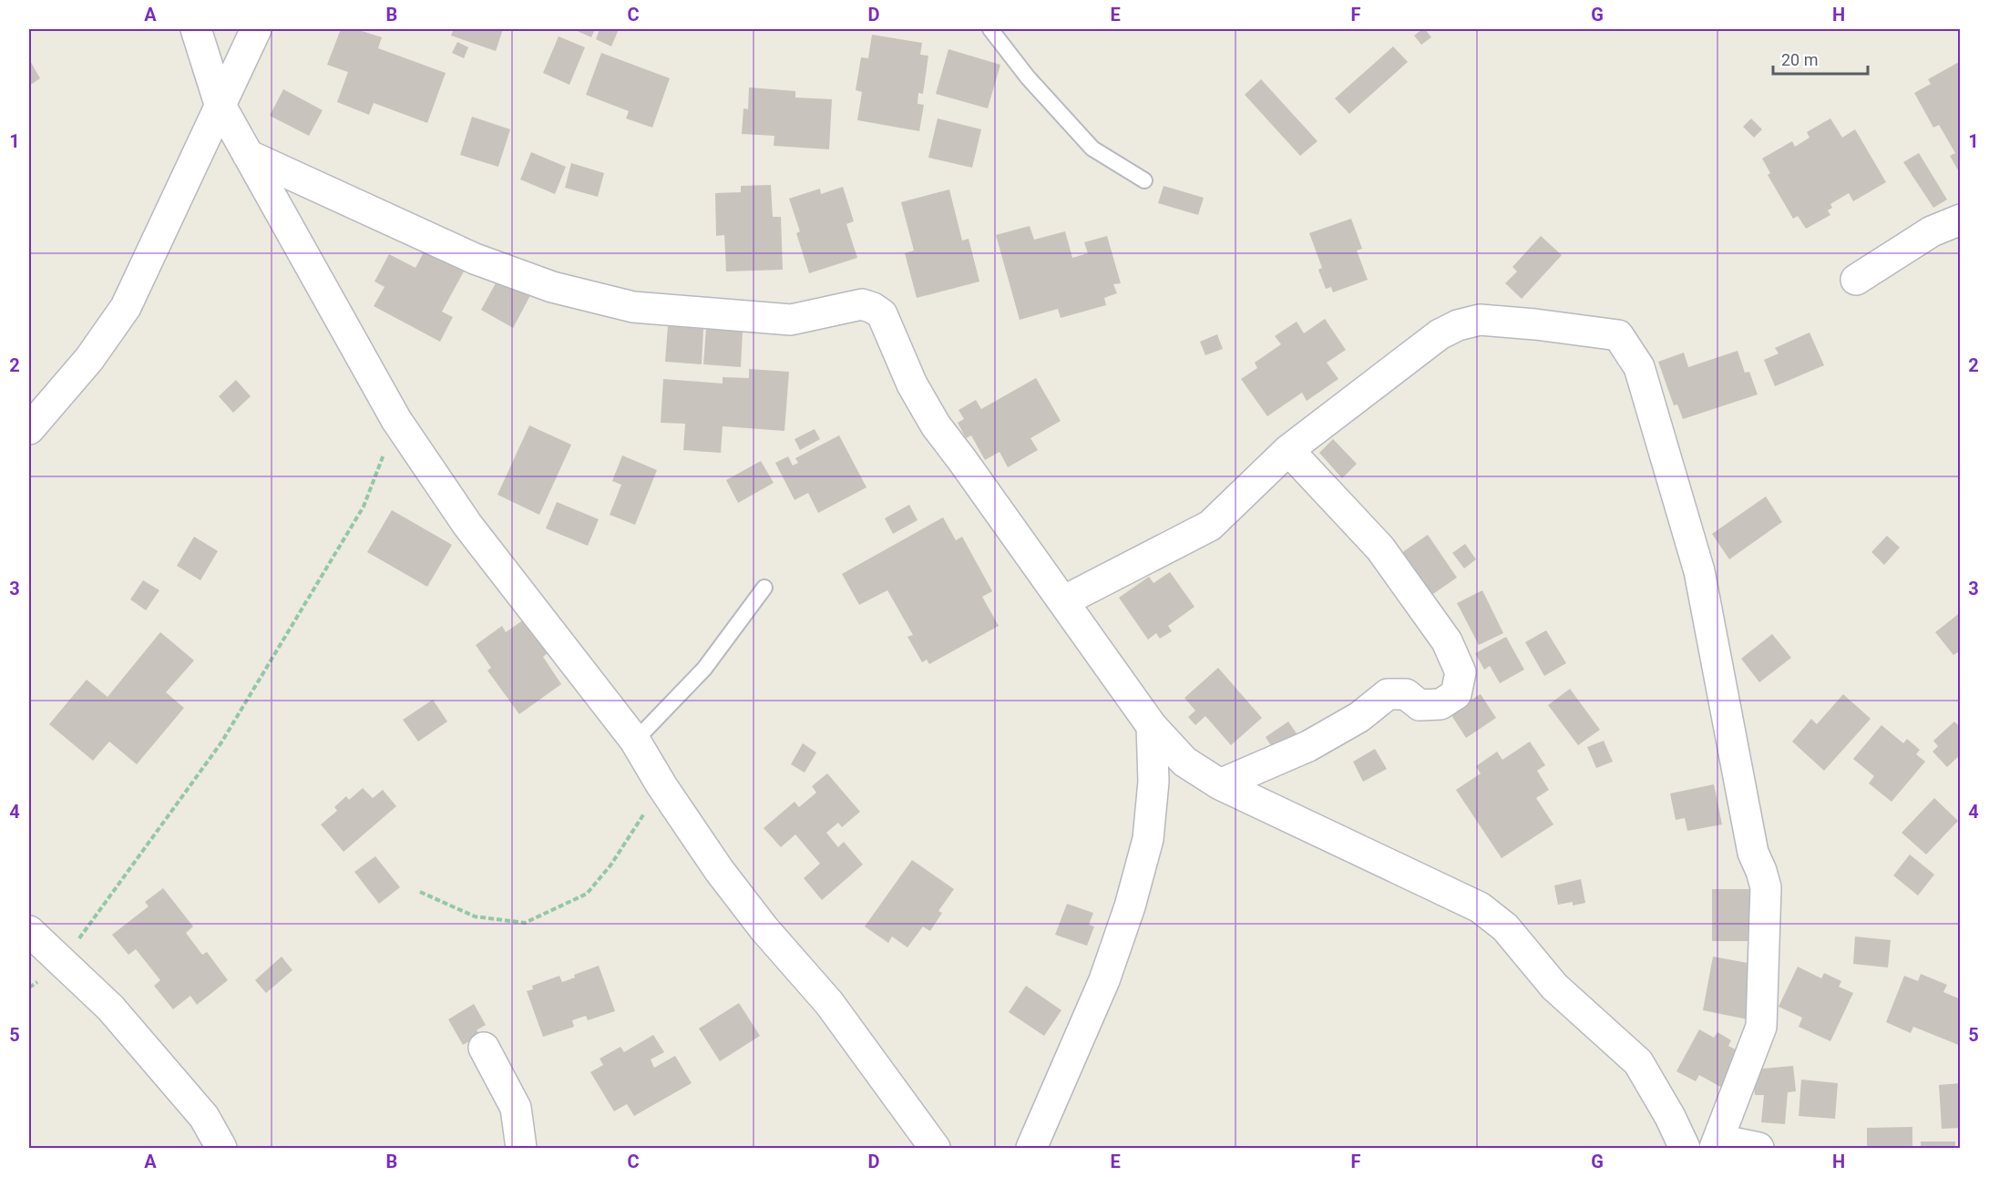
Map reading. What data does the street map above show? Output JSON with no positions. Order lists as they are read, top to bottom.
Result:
{
  "scale_bar": "20 m",
  "grid": {
    "columns": [
      "A",
      "B",
      "C",
      "D",
      "E",
      "F",
      "G",
      "H"
    ],
    "rows": [
      "1",
      "2",
      "3",
      "4",
      "5"
    ]
  }
}
